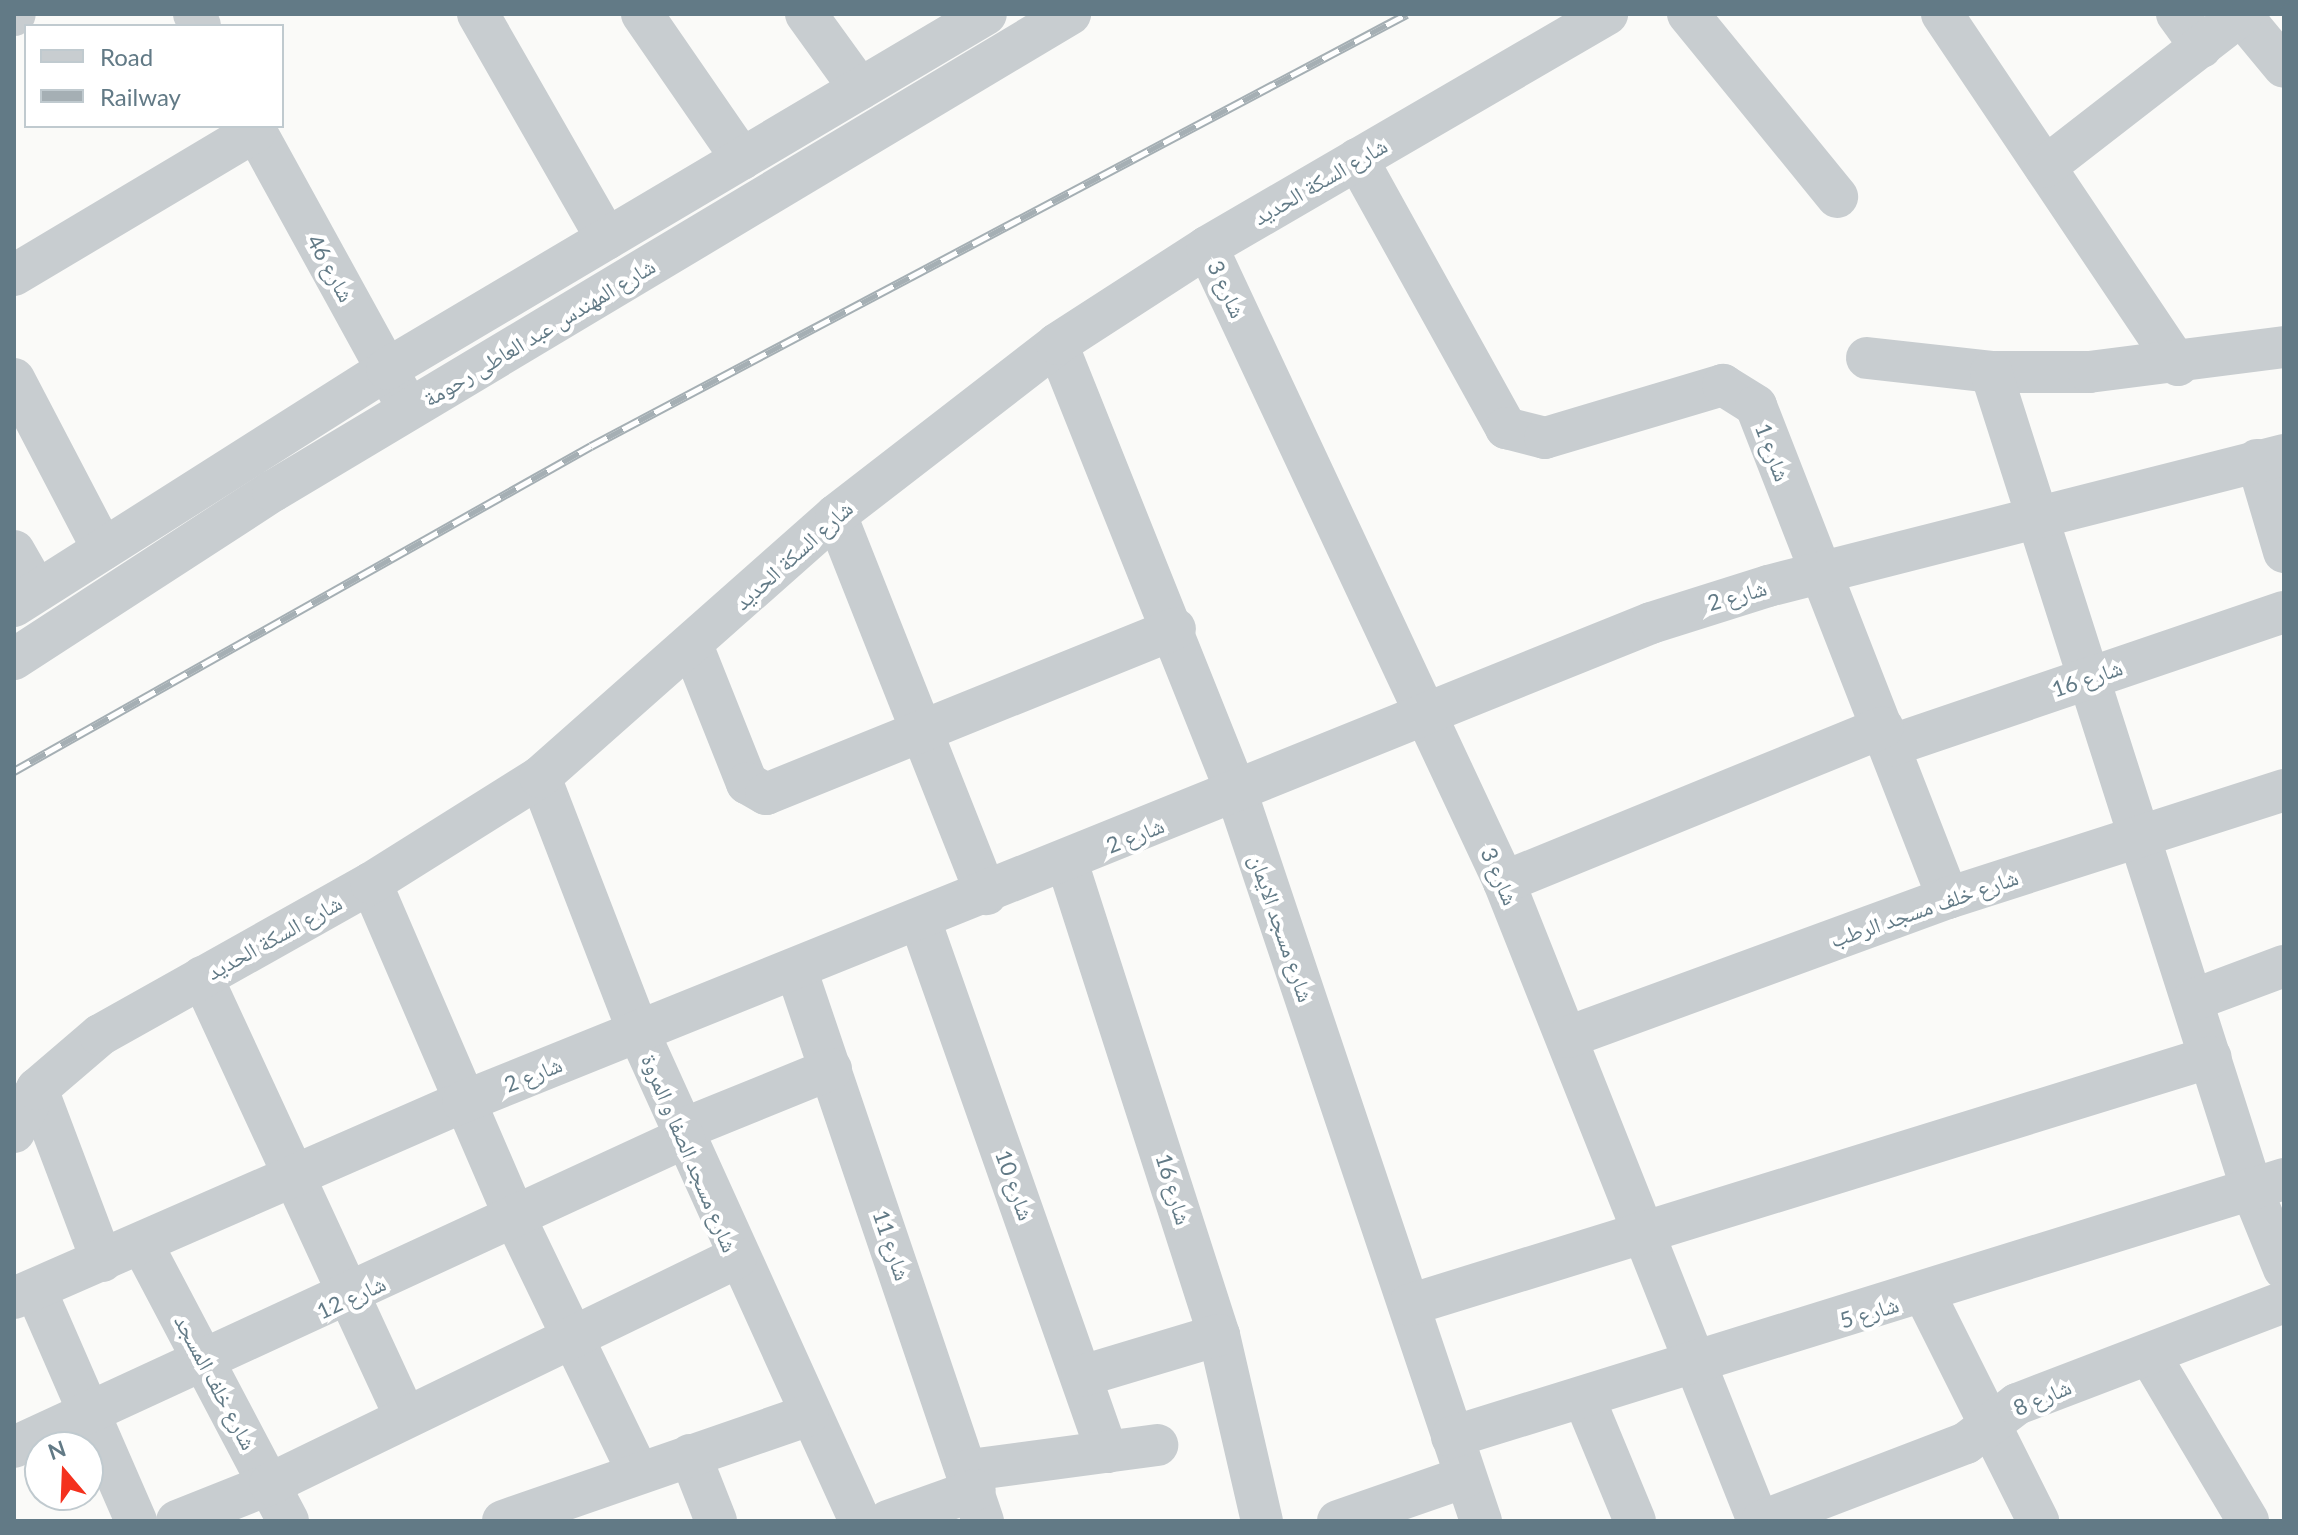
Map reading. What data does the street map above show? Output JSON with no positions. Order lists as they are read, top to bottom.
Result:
{
  "streets": {
    "street": [
      "شارع السكة الحديد",
      "شارع 46",
      "شارع 3",
      "شارع المهندس عبد العاطى رحومة",
      "شارع 1",
      "شارع 2",
      "شارع 16",
      "شارع خلف مسجد الرطب",
      "شارع مسجد الايمان",
      "شارع مسجد الصفا و المروة",
      "شارع 10",
      "شارع 11",
      "شارع 12",
      "شارع 5",
      "شارع خلف المسجد",
      "شارع 8"
    ]
  },
  "crossings": [
    ["شارع السكة الحديد", "شارع 3"],
    ["شارع السكة الحديد", "شارع 1"],
    ["شارع السكة الحديد", "شارع مسجد الايمان"],
    ["شارع السكة الحديد", "شارع مسجد الصفا و المروة"],
    ["شارع 46", "شارع المهندس عبد العاطى رحومة"],
    ["شارع 3", "شارع 2"],
    ["شارع 3", "شارع 16"],
    ["شارع 3", "شارع خلف مسجد الرطب"],
    ["شارع 3", "شارع 5"],
    ["شارع 3", "شارع 8"],
    ["شارع 1", "شارع 2"],
    ["شارع 1", "شارع 16"],
    ["شارع 1", "شارع خلف مسجد الرطب"],
    ["شارع 2", "شارع 16"],
    ["شارع 2", "شارع مسجد الايمان"],
    ["شارع 2", "شارع مسجد الصفا و المروة"],
    ["شارع 2", "شارع 10"],
    ["شارع 2", "شارع 11"],
    ["شارع 2", "شارع خلف المسجد"],
    ["شارع مسجد الايمان", "شارع 5"],
    ["شارع مسجد الصفا و المروة", "شارع 12"],
    ["شارع 11", "شارع 12"],
    ["شارع 12", "شارع خلف المسجد"]
  ],
  "legend": ["Road", "Railway"],
  "north": "top"
}
